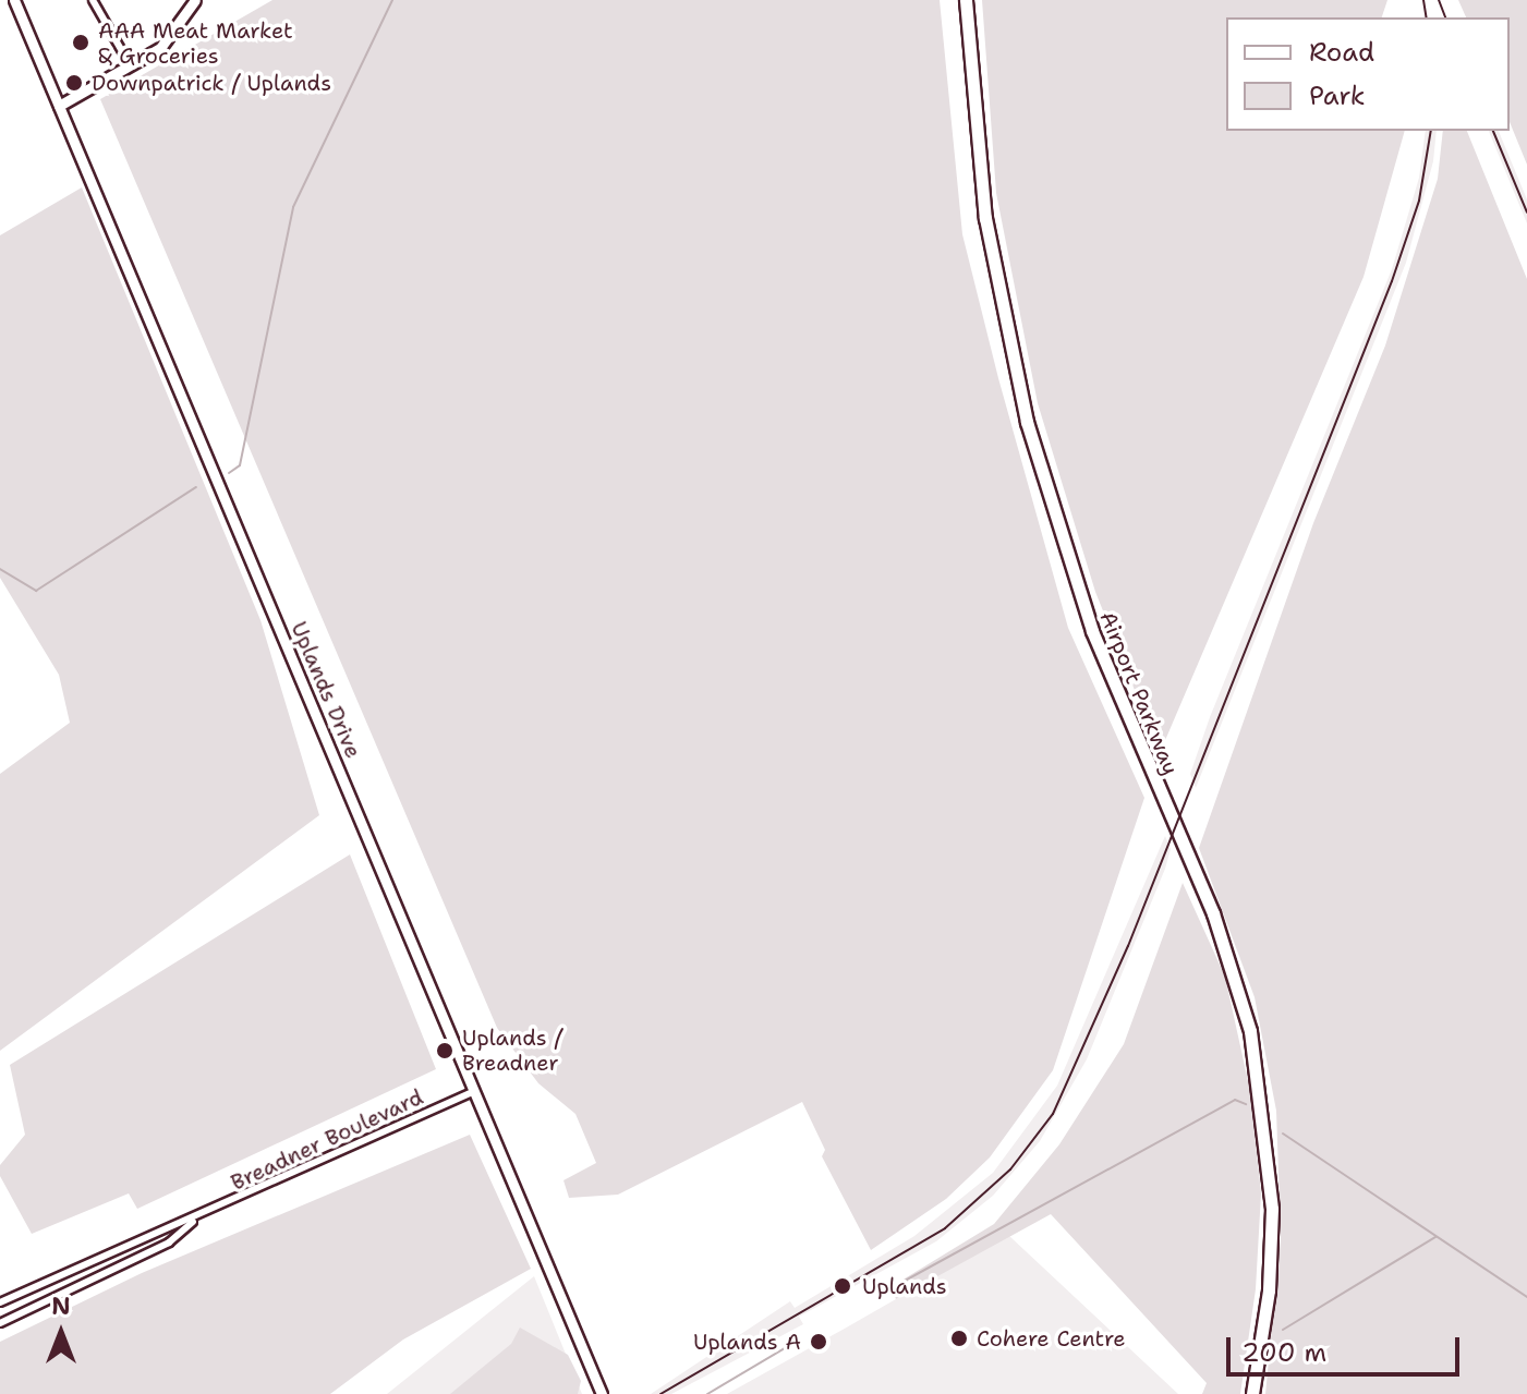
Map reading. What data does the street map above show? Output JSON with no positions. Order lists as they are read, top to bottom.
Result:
{
  "streets": {
    "highway": ["Airport Parkway"],
    "main road": ["Uplands Drive"],
    "street": ["Breadner Boulevard"]
  },
  "crossings": [
    ["Uplands Drive", "Breadner Boulevard"]
  ],
  "places": [
    "AAA Meat Market & Groceries",
    "Downpatrick / Uplands",
    "Uplands / Breadner",
    "Uplands",
    "Cohere Centre",
    "Uplands A"
  ],
  "legend": ["Road", "Park"],
  "scale_bar": "200 m",
  "north": "top"
}
